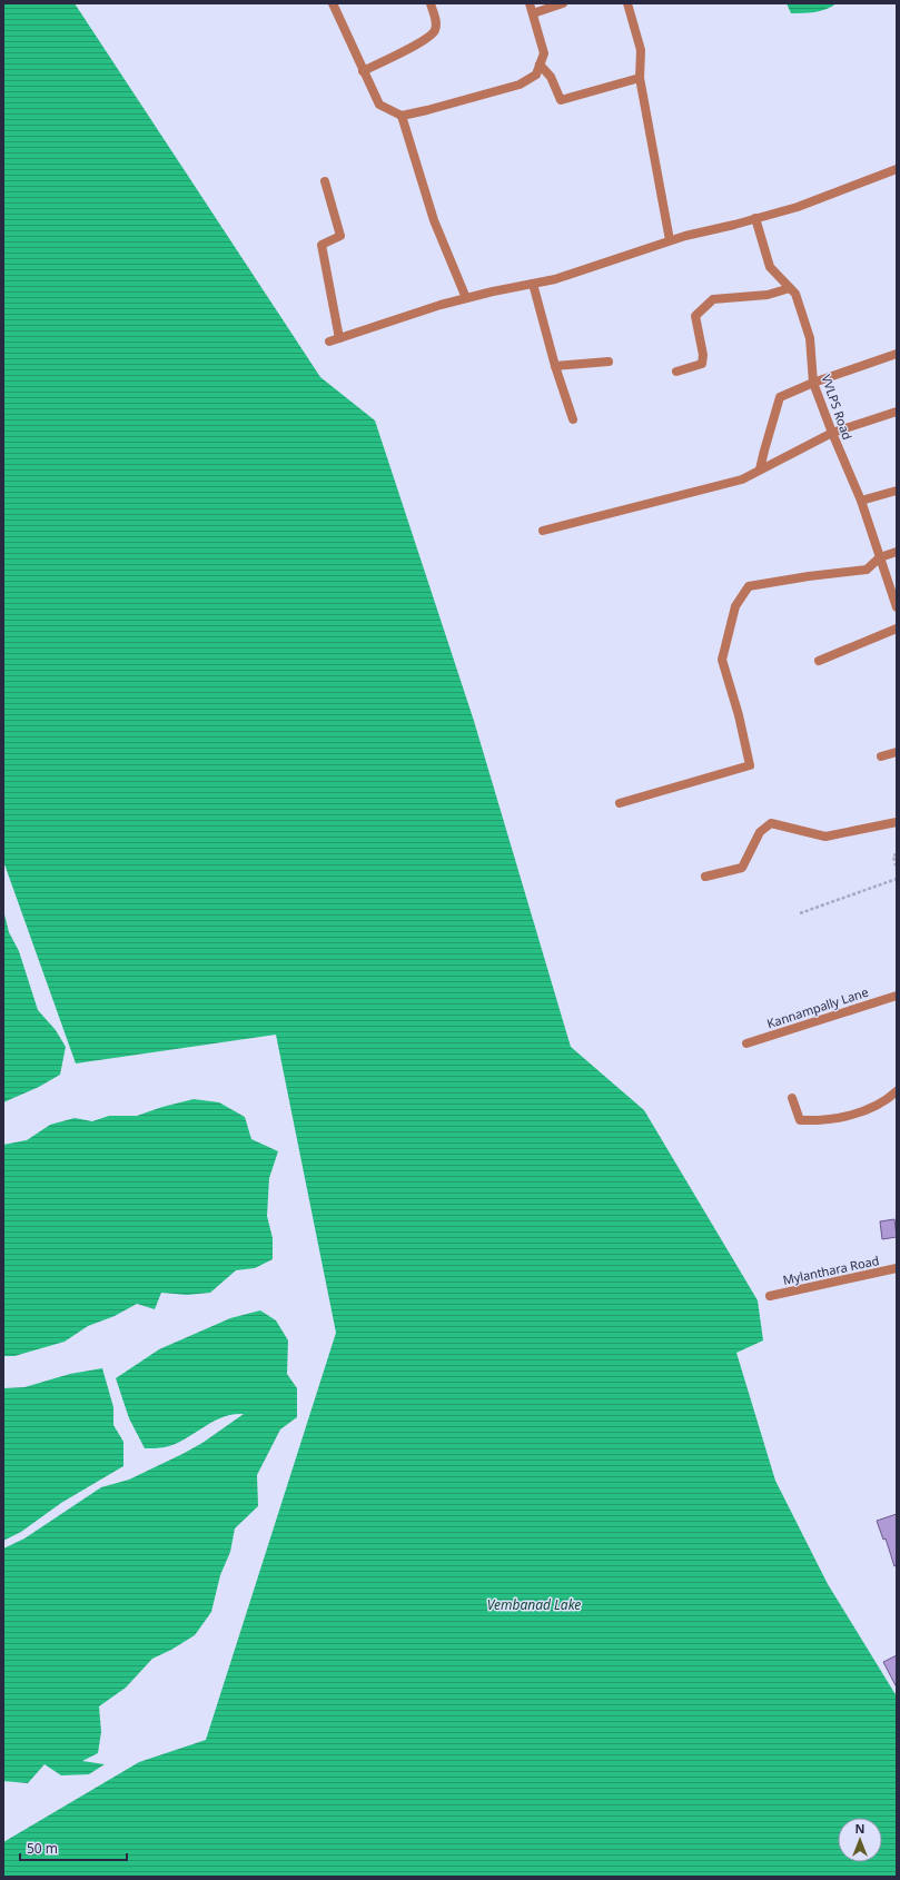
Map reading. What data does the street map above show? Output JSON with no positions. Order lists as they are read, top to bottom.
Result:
{
  "streets": {
    "street": ["VVLPS Road", "Kannampally Lane", "Mylanthara Road"]
  },
  "water": ["Vembanad Lake"],
  "scale_bar": "50 m",
  "north": "top"
}
